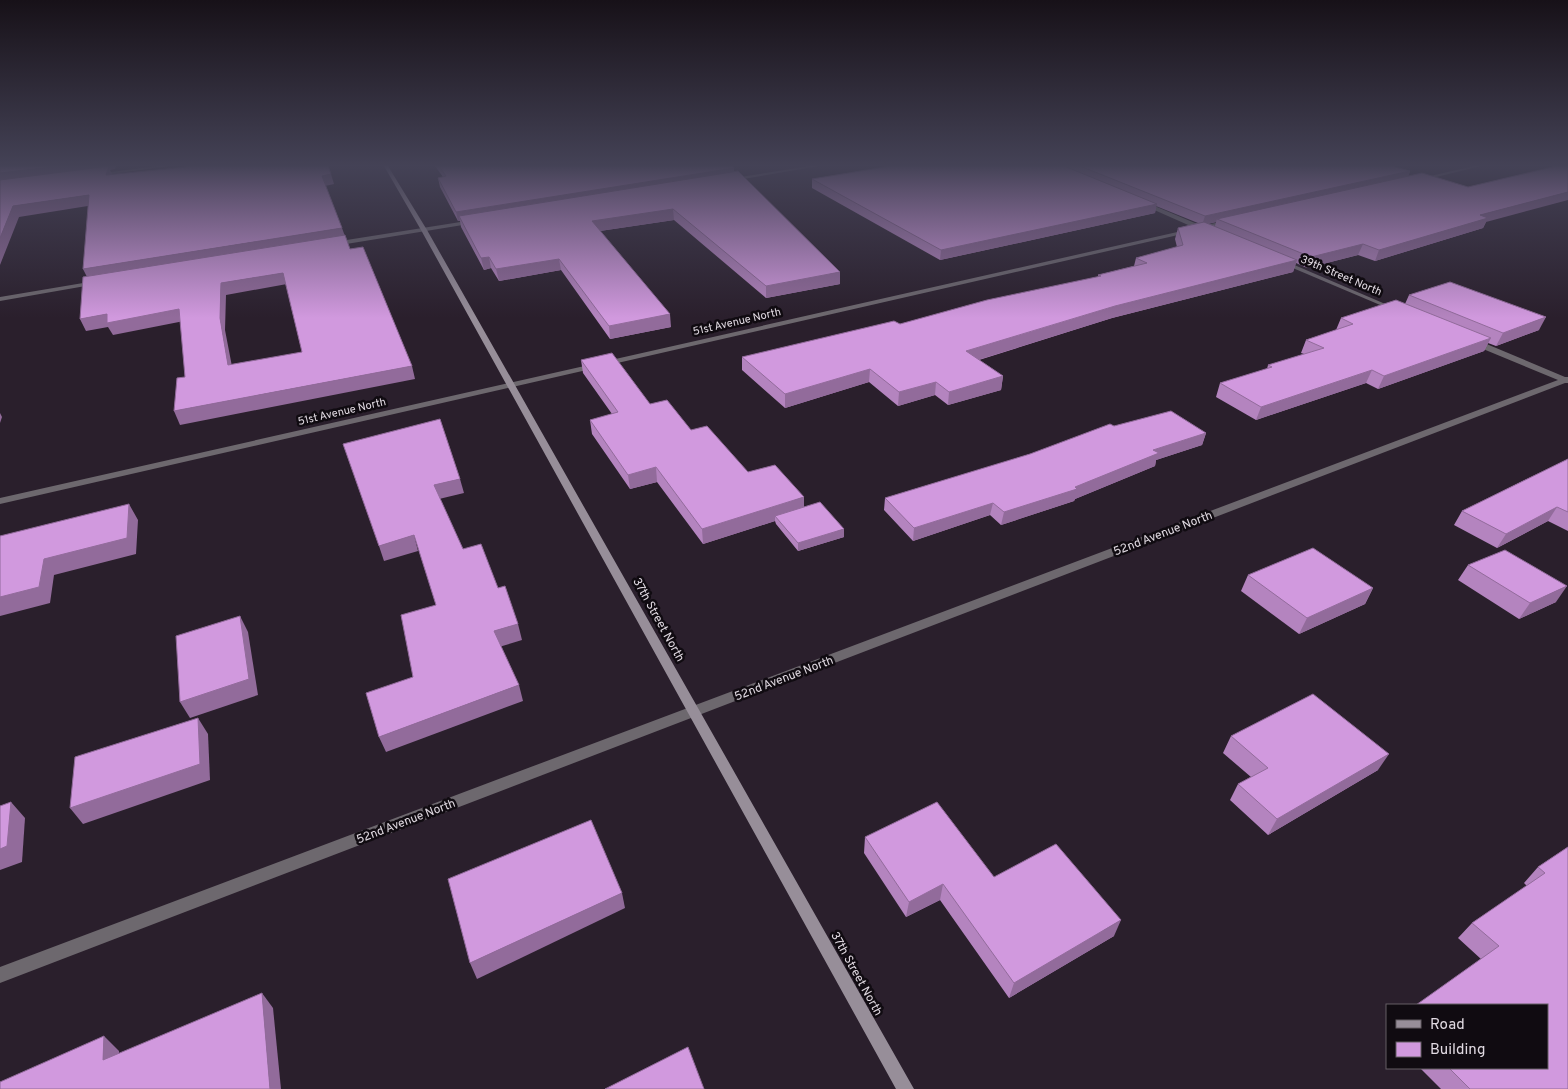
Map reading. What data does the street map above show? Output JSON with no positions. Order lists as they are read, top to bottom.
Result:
{
  "streets": {
    "street": [
      "39th Street North",
      "51st Avenue North",
      "52nd Avenue North",
      "37th Street North"
    ]
  },
  "crossings": [
    ["51st Avenue North", "37th Street North"],
    ["52nd Avenue North", "37th Street North"]
  ],
  "legend": ["Road", "Building"]
}
